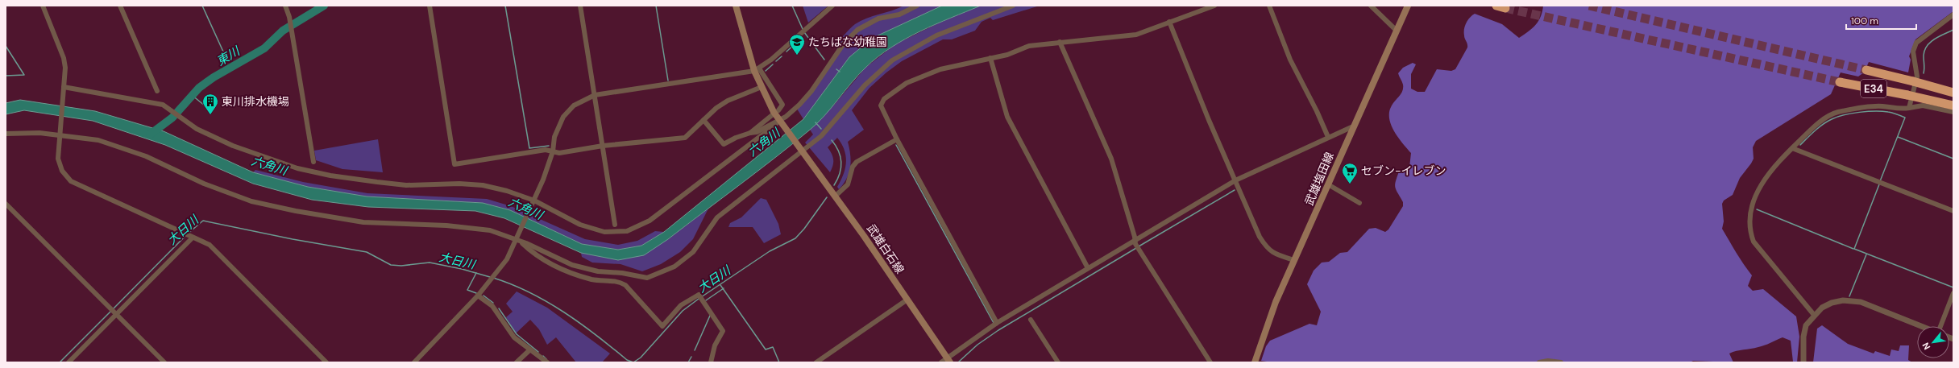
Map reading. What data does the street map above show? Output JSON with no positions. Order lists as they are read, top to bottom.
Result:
{
  "streets": {
    "highway": ["E34"],
    "main road": ["武雄塩田線", "武雄白石線"]
  },
  "water": ["東川", "六角川", "大日川"],
  "places": {
    "school or university": ["たちばな幼稚園"],
    "building": ["東川排水機場"],
    "supermarket": ["セブン-イレブン"]
  },
  "scale_bar": "100 m",
  "north": "bottom left"
}
